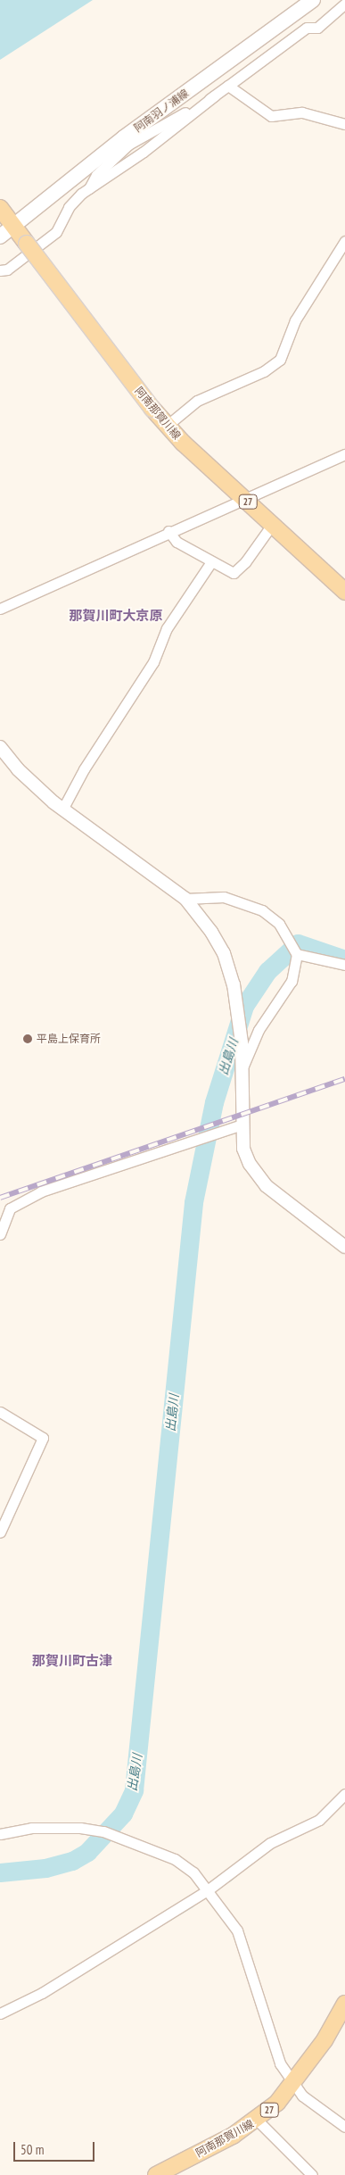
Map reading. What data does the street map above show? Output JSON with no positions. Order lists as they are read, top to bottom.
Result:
{
  "streets": {
    "main road": ["阿南羽ノ浦線", "阿南那賀川線", "27"]
  },
  "crossings": [
    ["阿南羽ノ浦線", "阿南那賀川線"]
  ],
  "districts": ["那賀川町大京原", "那賀川町古津"],
  "water": ["出島川"],
  "places": ["平島上保育所"],
  "scale_bar": "50 m"
}
